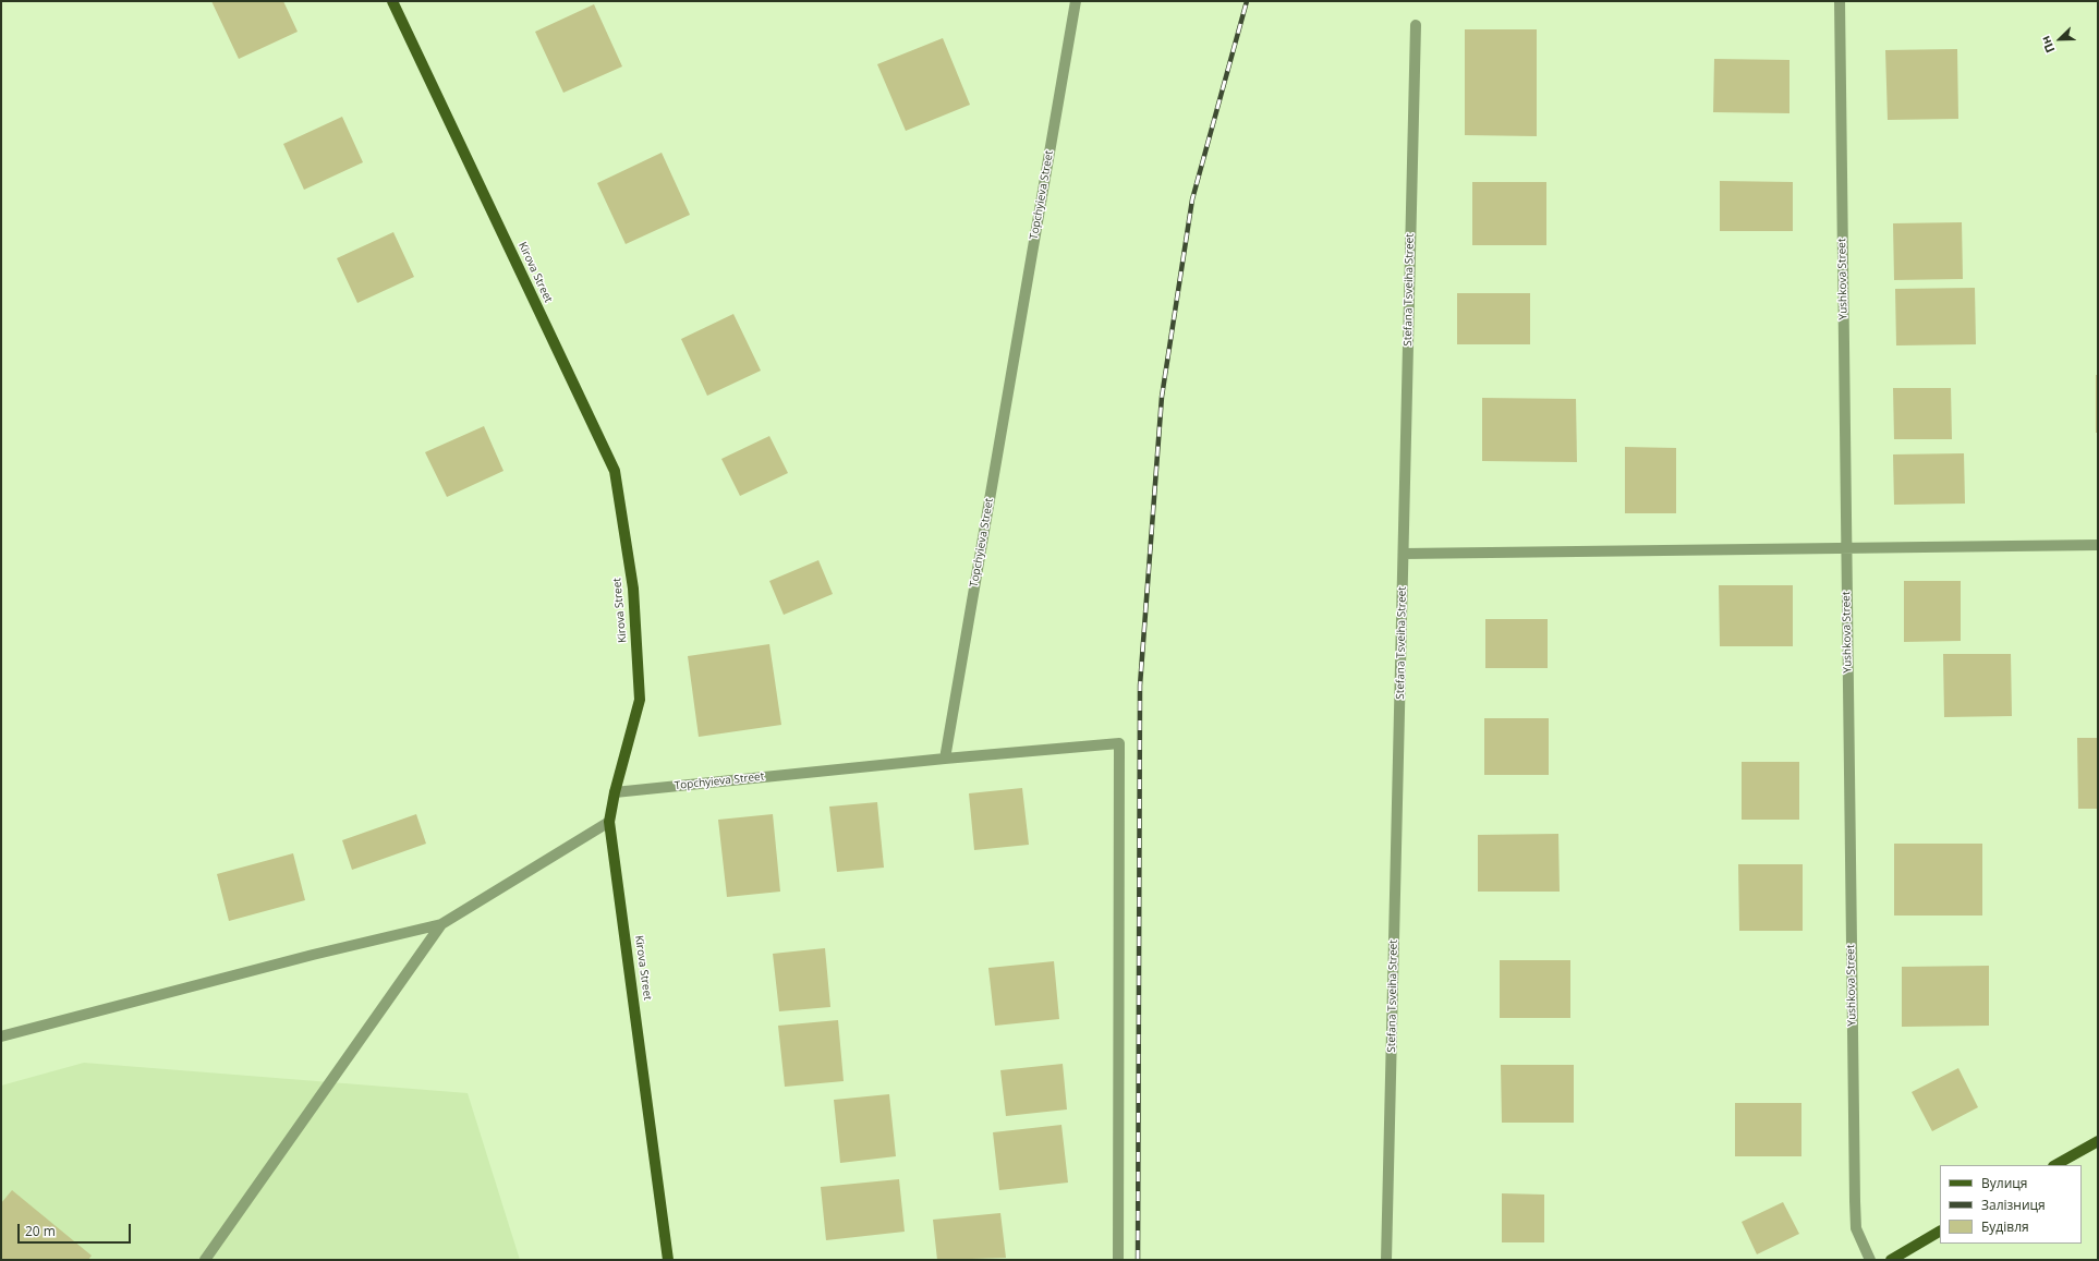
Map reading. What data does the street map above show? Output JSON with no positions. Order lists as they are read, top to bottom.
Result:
{
  "streets": {
    "main road": ["Kirova Street"],
    "street": ["Topchyieva Street", "Yushkova Street", "Stefana Tsveiha Street"]
  },
  "crossings": [
    ["Topchyieva Street", "Kirova Street"]
  ],
  "legend": ["Вулиця", "Залізниця", "Будівля"],
  "scale_bar": "20 m",
  "north": "bottom left"
}
